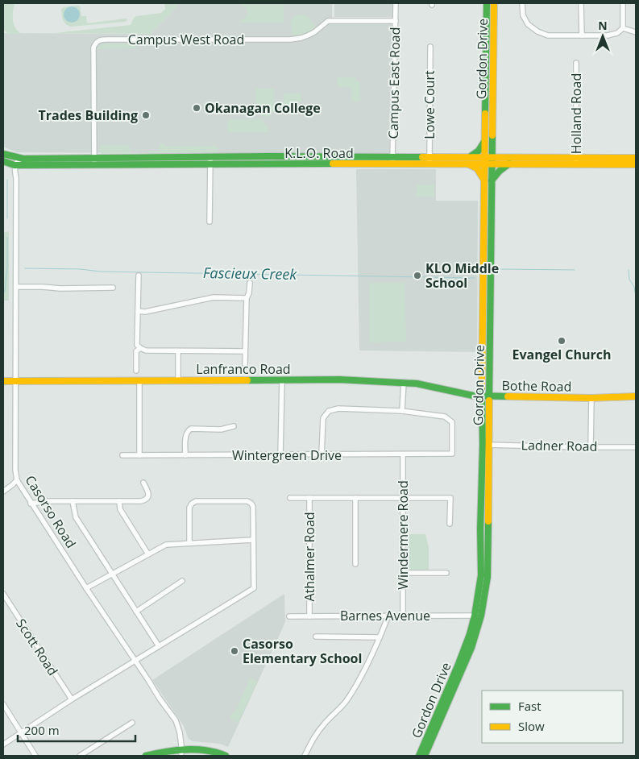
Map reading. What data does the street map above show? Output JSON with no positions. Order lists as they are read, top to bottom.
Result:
{
  "streets": {
    "main road": [
      "Gordon Drive",
      "K.L.O. Road",
      "Lanfranco Road",
      "Bothe Road"
    ],
    "street": [
      "Campus West Road",
      "Campus East Road",
      "Lowe Court",
      "Holland Road",
      "Ladner Road",
      "Wintergreen Drive",
      "Casorso Road",
      "Windermere Road",
      "Athalmer Road",
      "Barnes Avenue",
      "Scott Road"
    ]
  },
  "crossings": [
    ["Campus West Road", "Campus East Road"],
    ["Campus West Road", "K.L.O. Road"],
    ["Gordon Drive", "K.L.O. Road"],
    ["Gordon Drive", "Lanfranco Road"],
    ["Gordon Drive", "Bothe Road"],
    ["Gordon Drive", "Ladner Road"],
    ["Gordon Drive", "Barnes Avenue"],
    ["Campus East Road", "K.L.O. Road"],
    ["Lowe Court", "K.L.O. Road"],
    ["Holland Road", "K.L.O. Road"],
    ["K.L.O. Road", "Casorso Road"],
    ["Lanfranco Road", "Bothe Road"],
    ["Lanfranco Road", "Casorso Road"],
    ["Wintergreen Drive", "Windermere Road"],
    ["Windermere Road", "Barnes Avenue"],
    ["Athalmer Road", "Barnes Avenue"]
  ],
  "water": ["Fascieux Creek"],
  "places": [
    "Okanagan College",
    "Trades Building",
    "KLO Middle School",
    "Evangel Church",
    "Casorso Elementary School"
  ],
  "legend": ["Fast", "Slow"],
  "scale_bar": "200 m",
  "north": "top"
}
